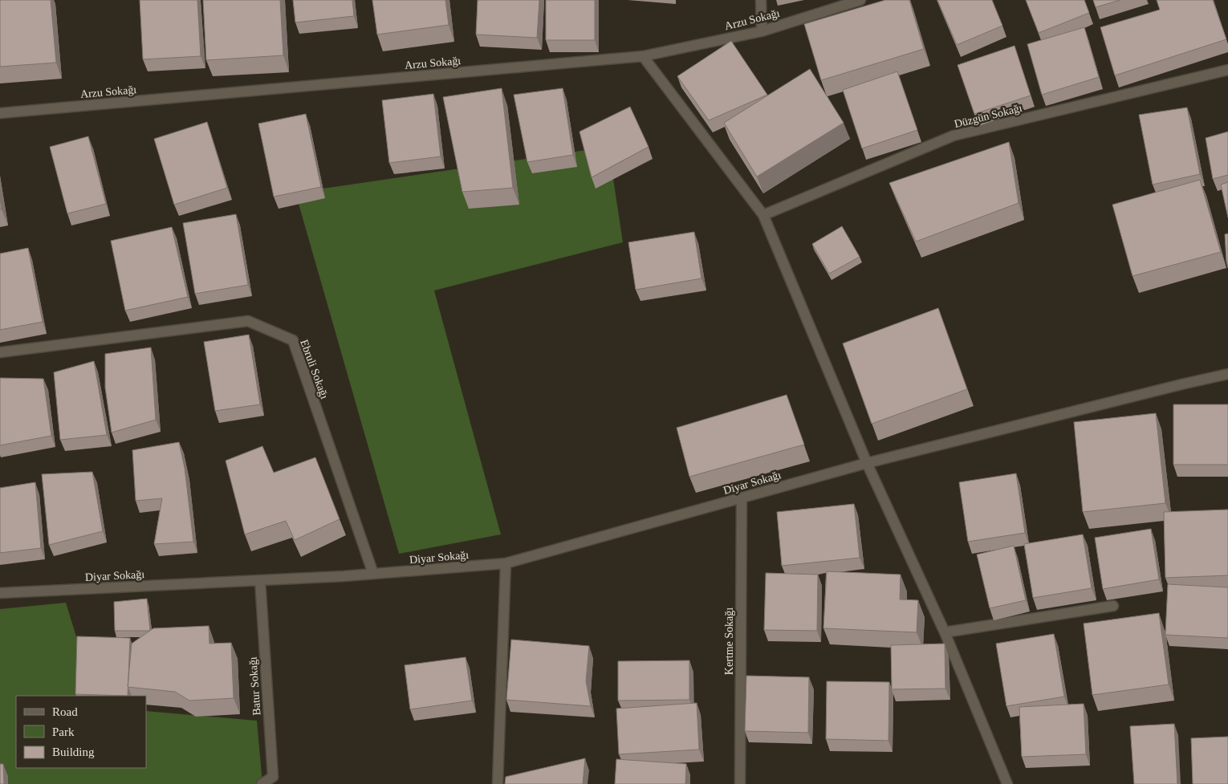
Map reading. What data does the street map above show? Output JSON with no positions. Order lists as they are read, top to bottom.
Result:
{
  "streets": {
    "street": [
      "Arzu Sokağı",
      "Düzgün Sokağı",
      "Ebruli Sokağı",
      "Diyar Sokağı",
      "Kertme Sokağı",
      "Batur Sokağı"
    ]
  },
  "crossings": [
    ["Ebruli Sokağı", "Diyar Sokağı"],
    ["Diyar Sokağı", "Kertme Sokağı"],
    ["Diyar Sokağı", "Batur Sokağı"]
  ],
  "legend": ["Road", "Park", "Building"]
}
